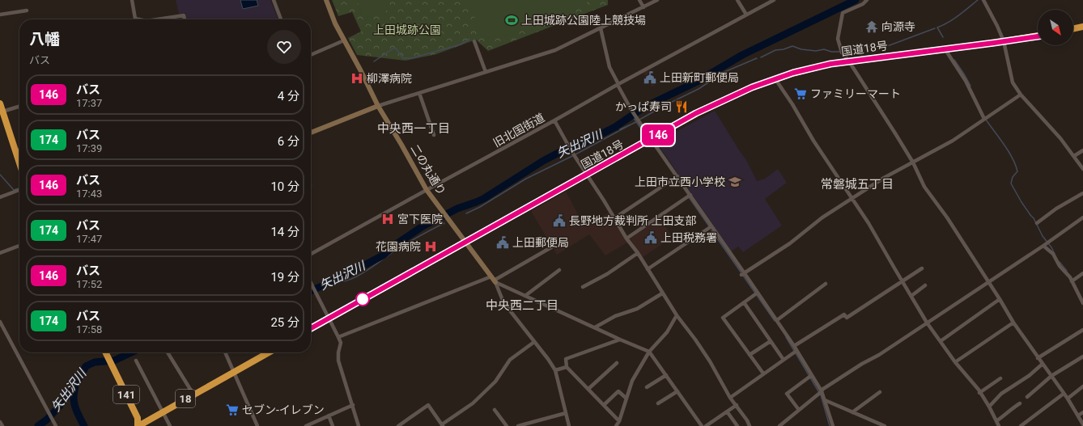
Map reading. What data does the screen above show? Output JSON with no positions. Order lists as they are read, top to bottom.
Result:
{
  "streets": {
    "highway": ["国道18号", "141", "18"],
    "street": ["旧北国街道", "二の丸通り"]
  },
  "crossings": [
    ["国道18号", "二の丸通り"],
    ["旧北国街道", "二の丸通り"],
    ["141", "18"]
  ],
  "districts": ["中央西一丁目", "常磐城五丁目", "中央西二丁目"],
  "water": ["矢出沢川"],
  "parks": ["上田城跡公園"],
  "places": {
    "sports": ["上田城跡公園陸上競技場"],
    "temple": ["向源寺"],
    "public building": [
      "上田新町郵便局",
      "長野地方裁判所 上田支部",
      "上田税務署",
      "上田郵便局"
    ],
    "hospital": ["柳澤病院", "宮下医院", "花園病院"],
    "supermarket": ["ファミリーマート", "セブン-イレブン"],
    "restaurant": ["かっぱ寿司"],
    "school or university": ["上田市立西小学校"]
  },
  "lines": ["bus line 146"],
  "north": "bottom right",
  "page": {
    "on_map": "146",
    "heading": ["八幡", "バス"],
    "list": [
      {
        "mark": "146",
        "name": "バス",
        "note": "17:37",
        "value": "4 分"
      },
      {
        "mark": "174",
        "name": "バス",
        "note": "17:39",
        "value": "6 分"
      },
      {
        "mark": "146",
        "name": "バス",
        "note": "17:43",
        "value": "10 分"
      },
      {
        "mark": "174",
        "name": "バス",
        "note": "17:47",
        "value": "14 分"
      },
      {
        "mark": "146",
        "name": "バス",
        "note": "17:52",
        "value": "19 分"
      },
      {
        "mark": "174",
        "name": "バス",
        "note": "17:58",
        "value": "25 分"
      }
    ]
  }
}
